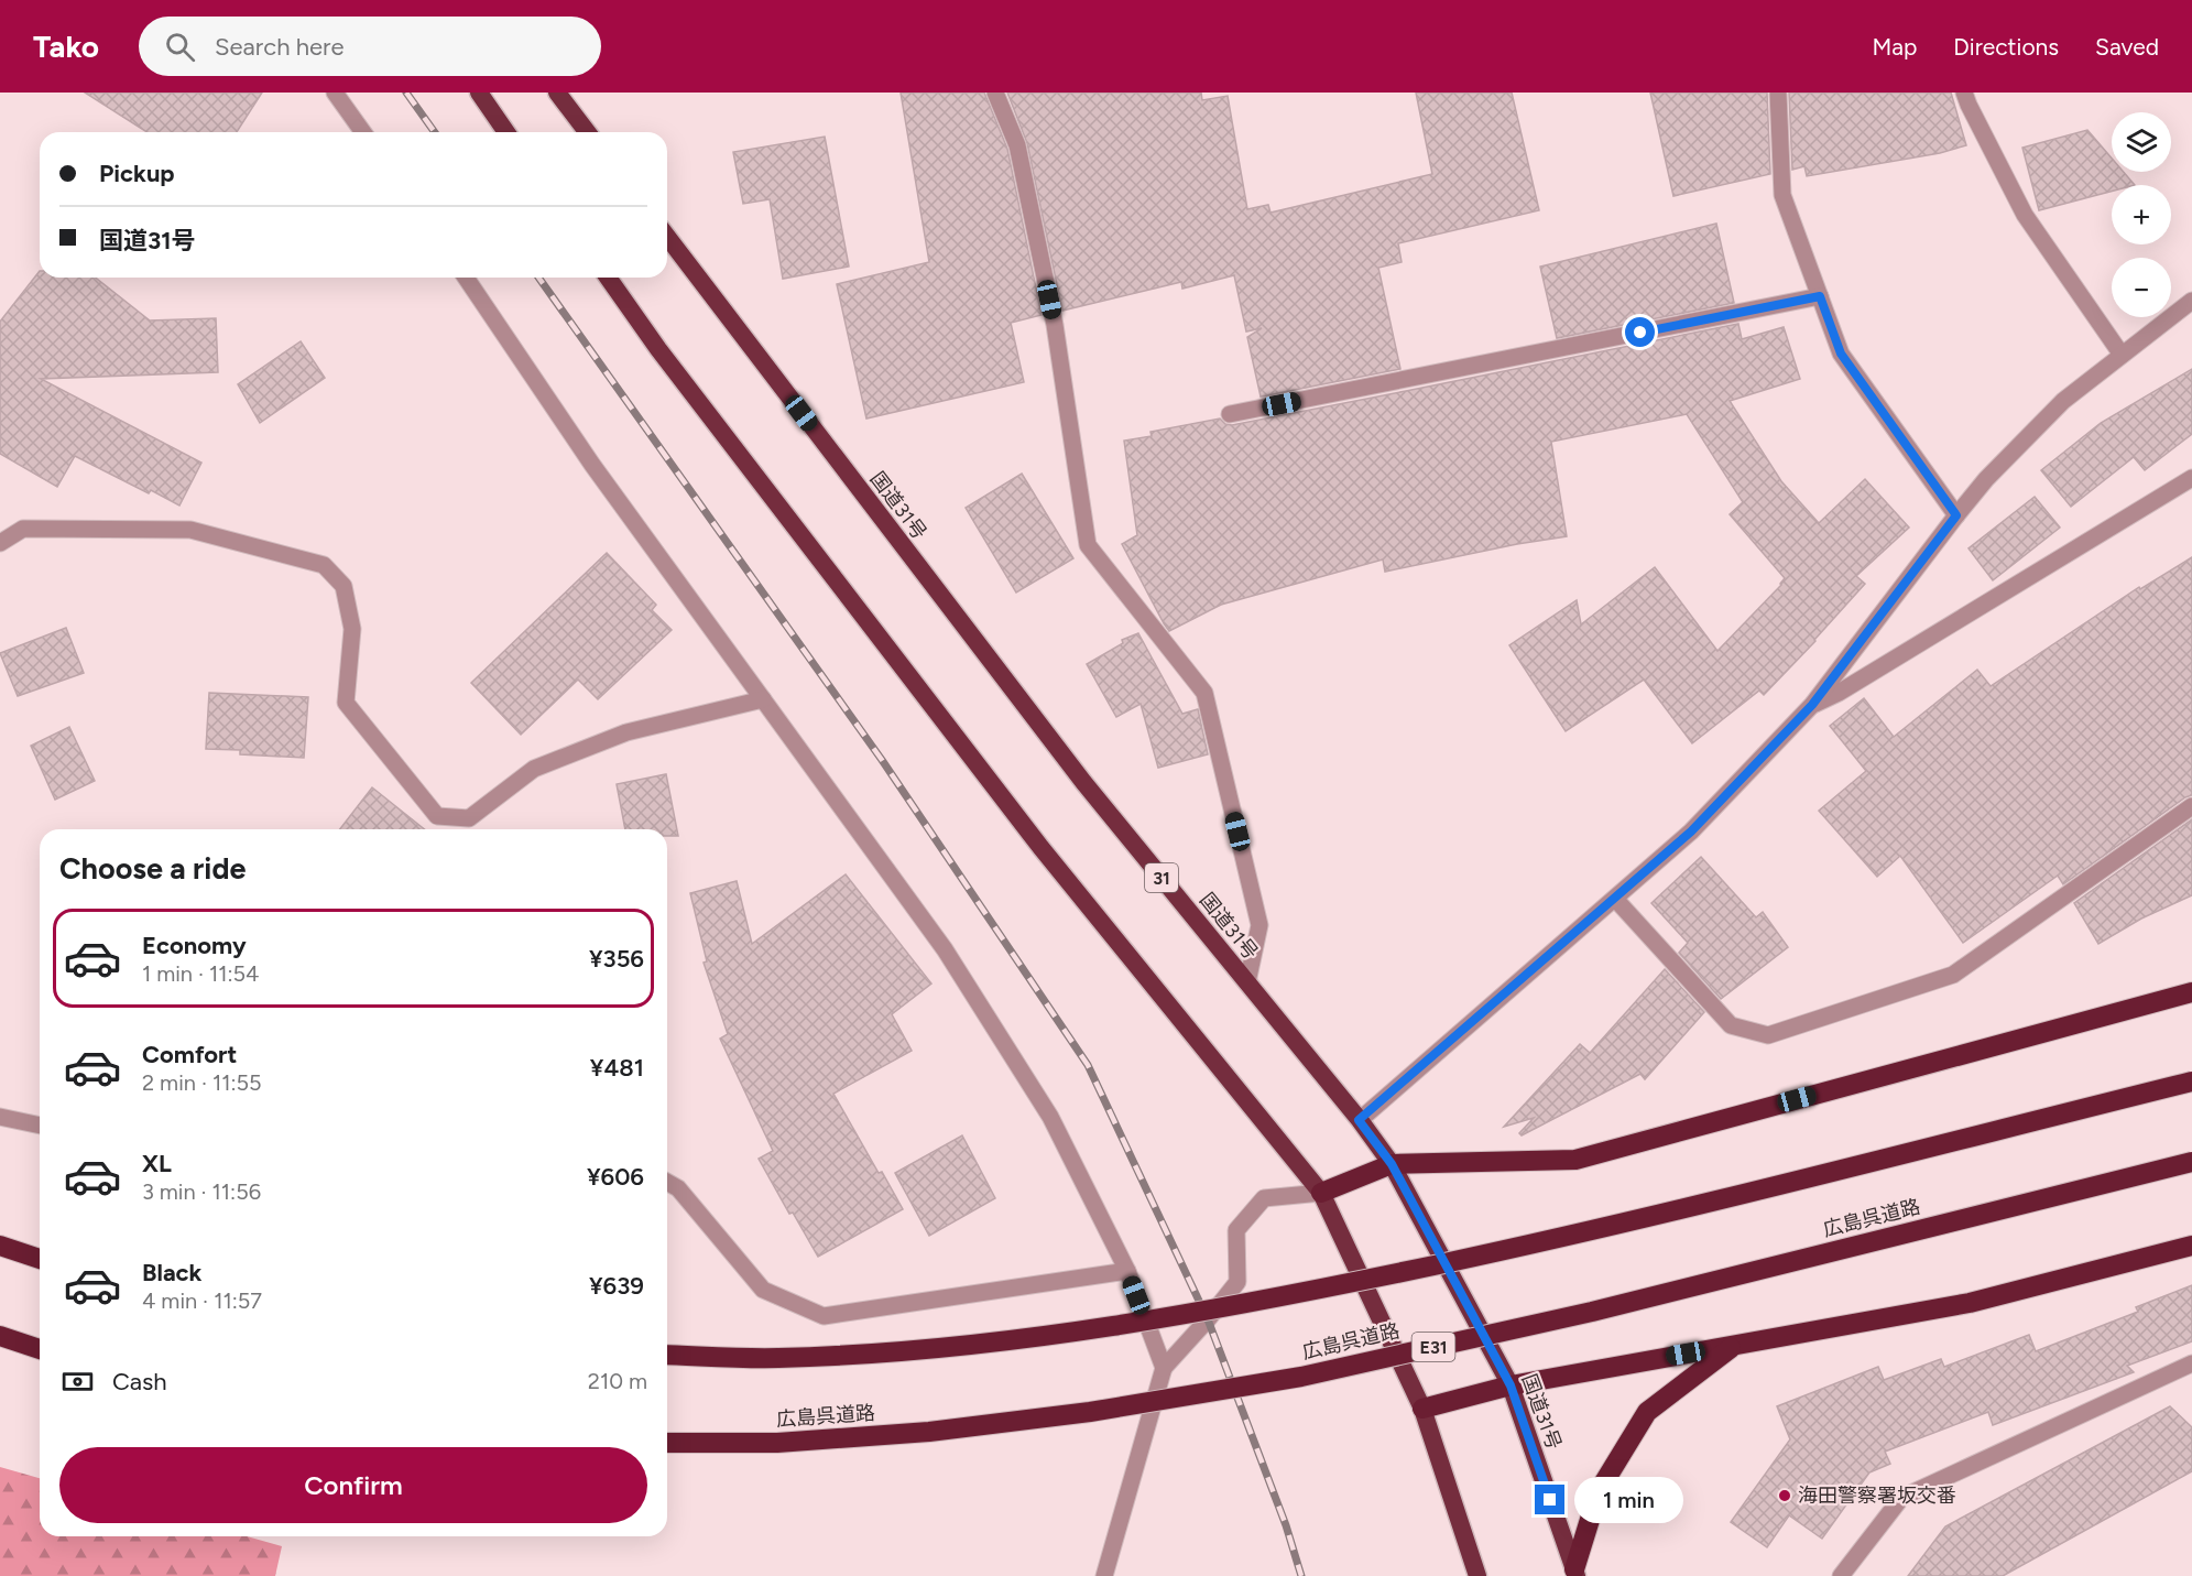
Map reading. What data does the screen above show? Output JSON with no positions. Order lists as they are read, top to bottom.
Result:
{
  "streets": {
    "highway": [
      "国道31号",
      "31",
      "広島呉道路",
      "E31"
    ]
  },
  "places": ["海田警察署坂交番"],
  "page": {
    "header": "Tako",
    "search": "Search here",
    "nav": ["Map", "Directions", "Saved"],
    "map_buttons": ["+", "−"],
    "banner": ["Pickup", "国道31号"],
    "heading": "Choose a ride",
    "list": [
      {
        "name": "Economy",
        "note": "1 min · 11:54",
        "value": "¥356"
      },
      {
        "name": "Comfort",
        "note": "2 min · 11:55",
        "value": "¥481"
      },
      {
        "name": "XL",
        "note": "3 min · 11:56",
        "value": "¥606"
      },
      {
        "name": "Black",
        "note": "4 min · 11:57",
        "value": "¥639"
      }
    ],
    "pay": ["Cash", "210 m"],
    "buttons": "Confirm",
    "bubble": "1 min"
  }
}
